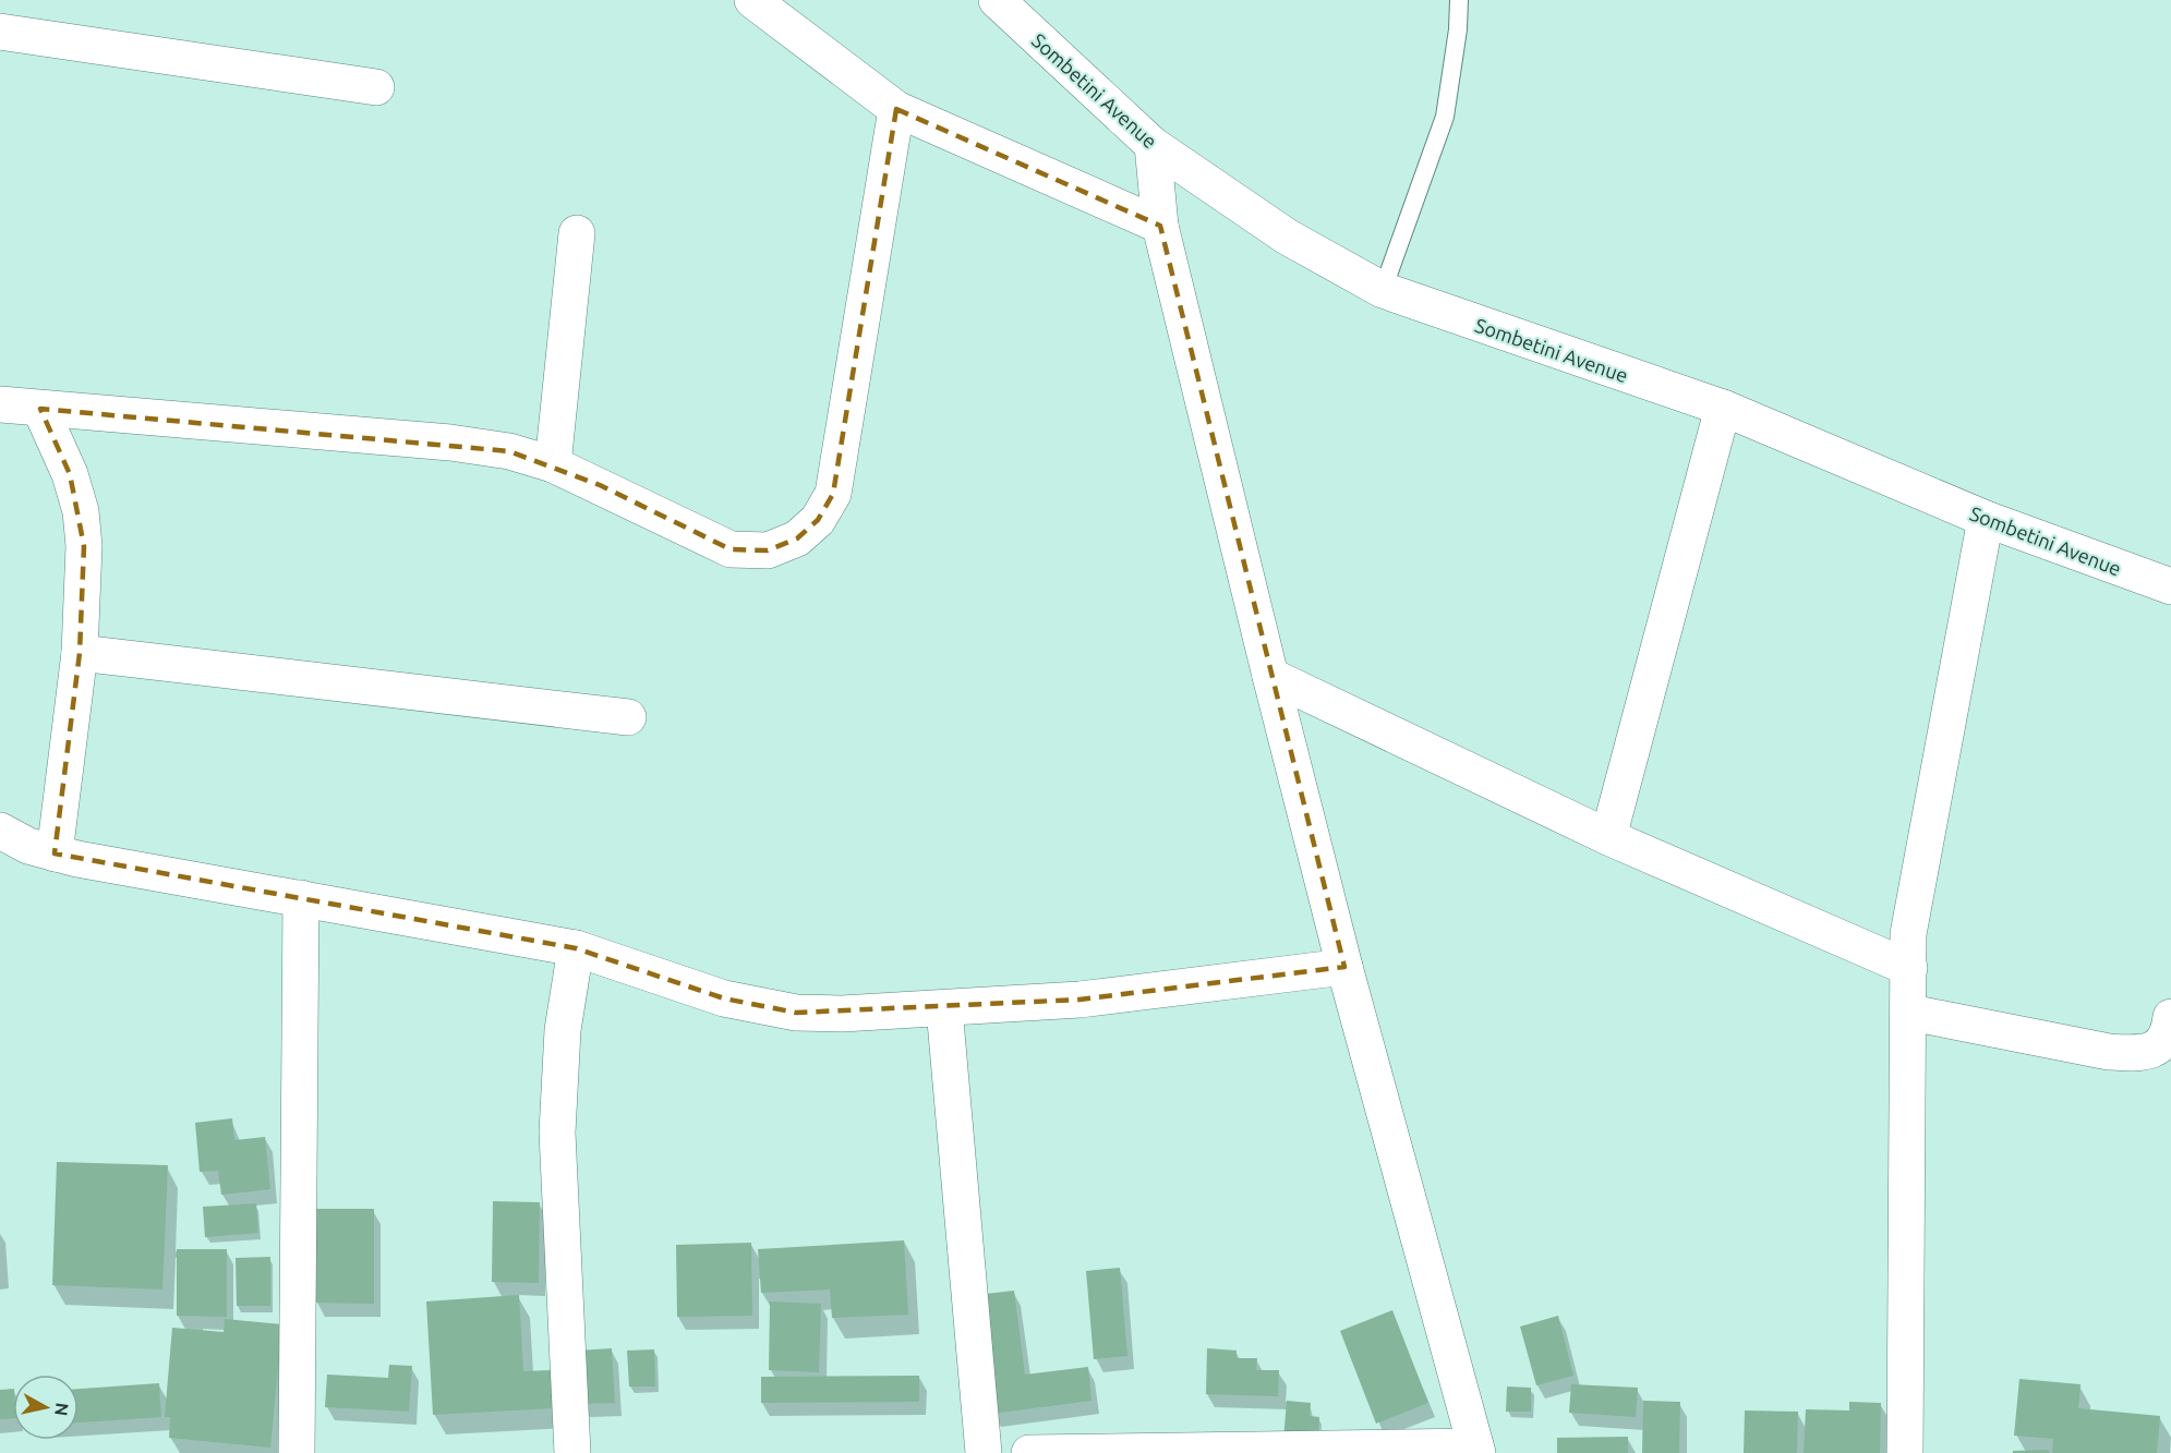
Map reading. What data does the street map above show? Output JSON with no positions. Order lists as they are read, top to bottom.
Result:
{
  "streets": {
    "street": ["Sombetini Avenue"]
  },
  "north": "right"
}
